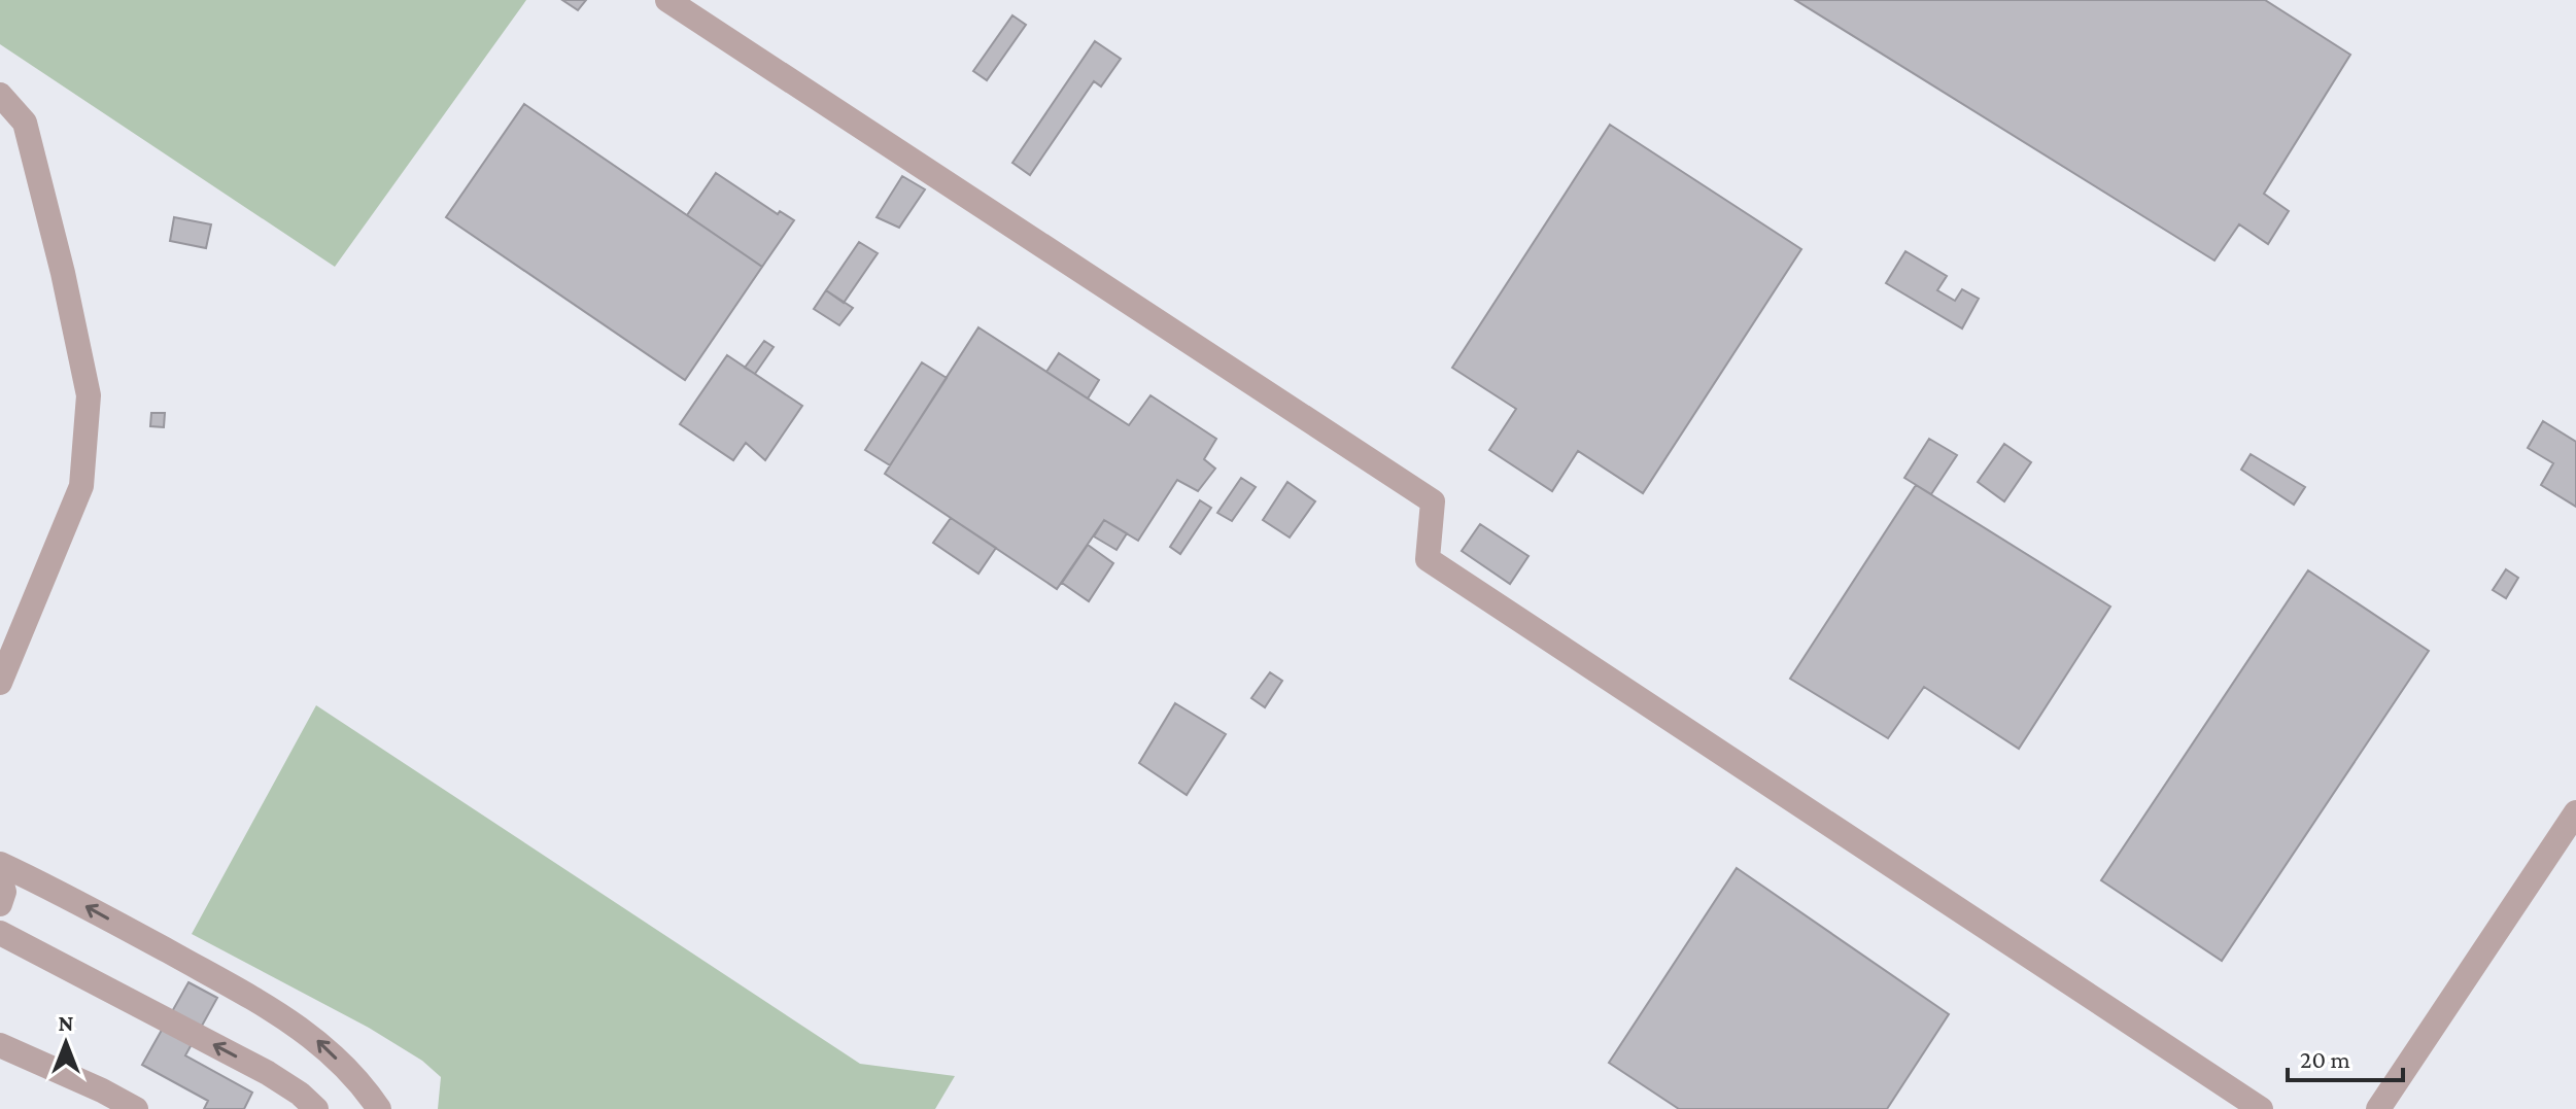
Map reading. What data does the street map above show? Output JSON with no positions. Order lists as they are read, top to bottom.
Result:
{
  "scale_bar": "20 m",
  "north": "top"
}
